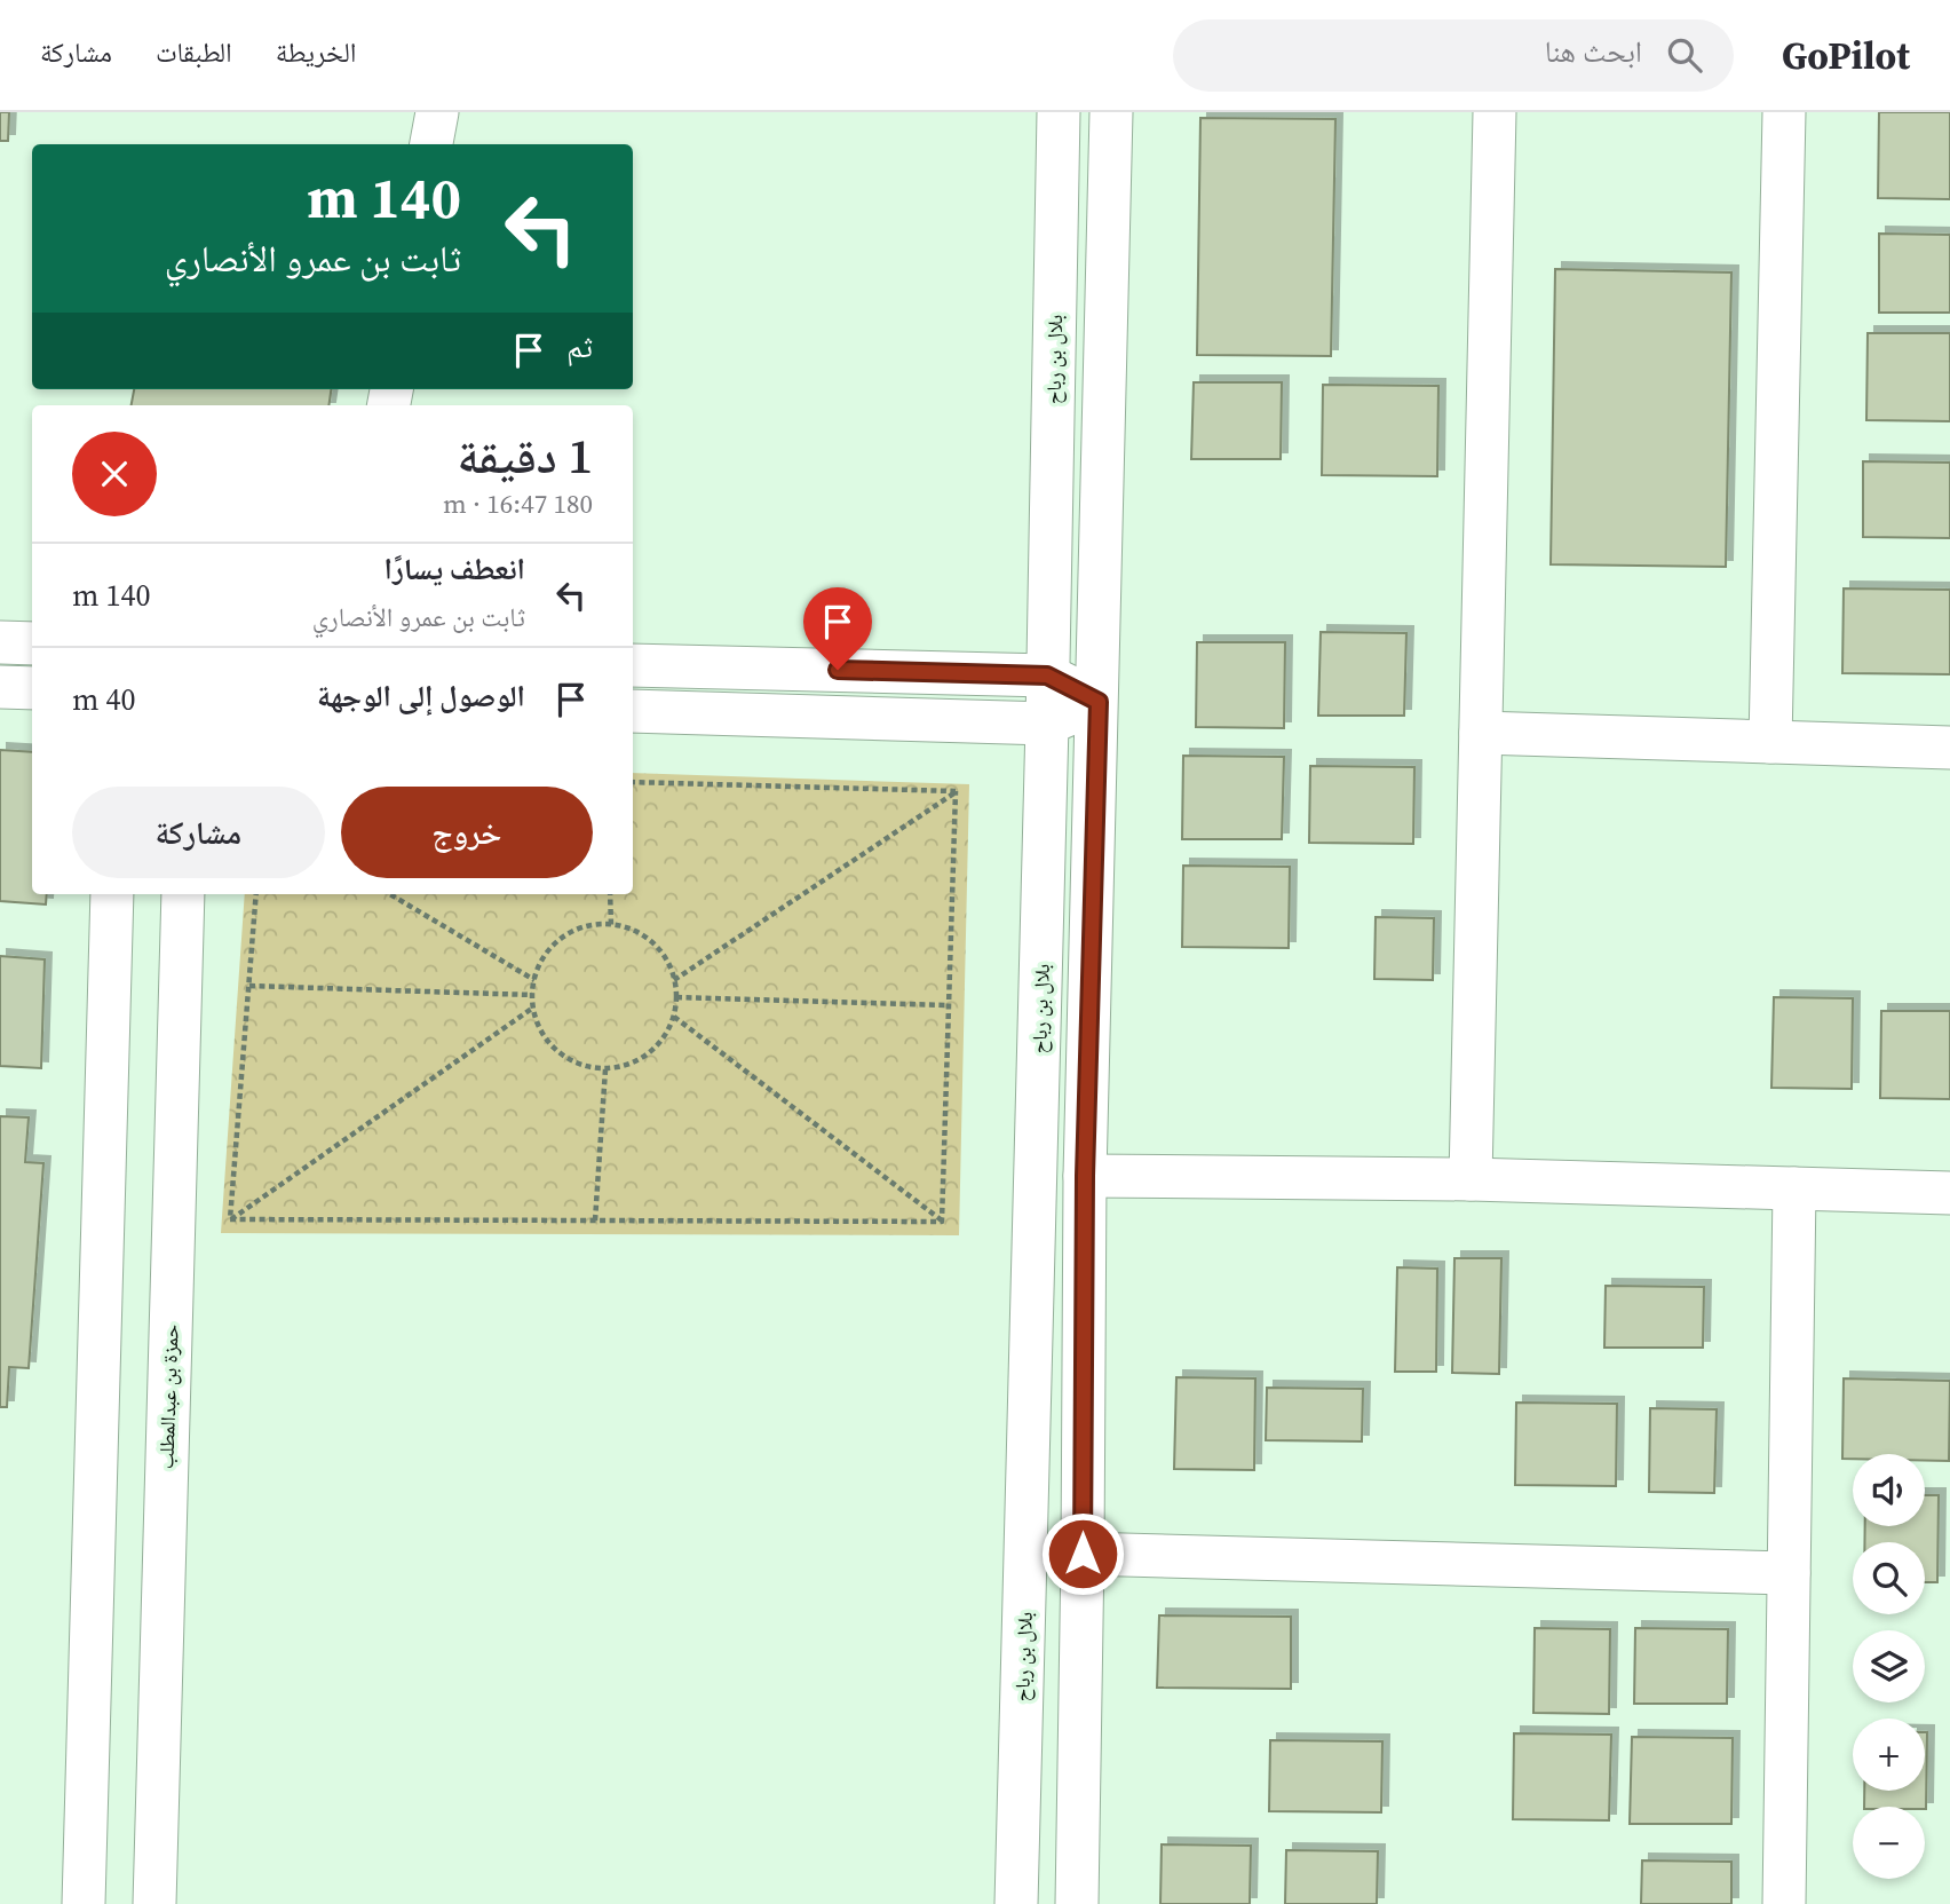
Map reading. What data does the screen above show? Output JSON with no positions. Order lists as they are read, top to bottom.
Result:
{
  "streets": {
    "street": ["بلال بن رباح", "حمزة بن عبدالمطلب"]
  },
  "page": {
    "header": "GoPilot",
    "search": "ابحث هنا",
    "nav": ["الخريطة", "الطبقات", "مشاركة"],
    "turn": ["140 m", "ثابت بن عمرو الأنصاري"],
    "then": "ثم",
    "heading": ["1 دقيقة", "180 m · 16:47"],
    "list": [
      {
        "name": "انعطف يسارًا",
        "note": "ثابت بن عمرو الأنصاري",
        "value": "140 m"
      },
      {
        "name": "الوصول إلى الوجهة",
        "value": "40 m"
      }
    ],
    "buttons": ["خروج", "مشاركة"],
    "map_buttons": ["+", "−"]
  }
}
